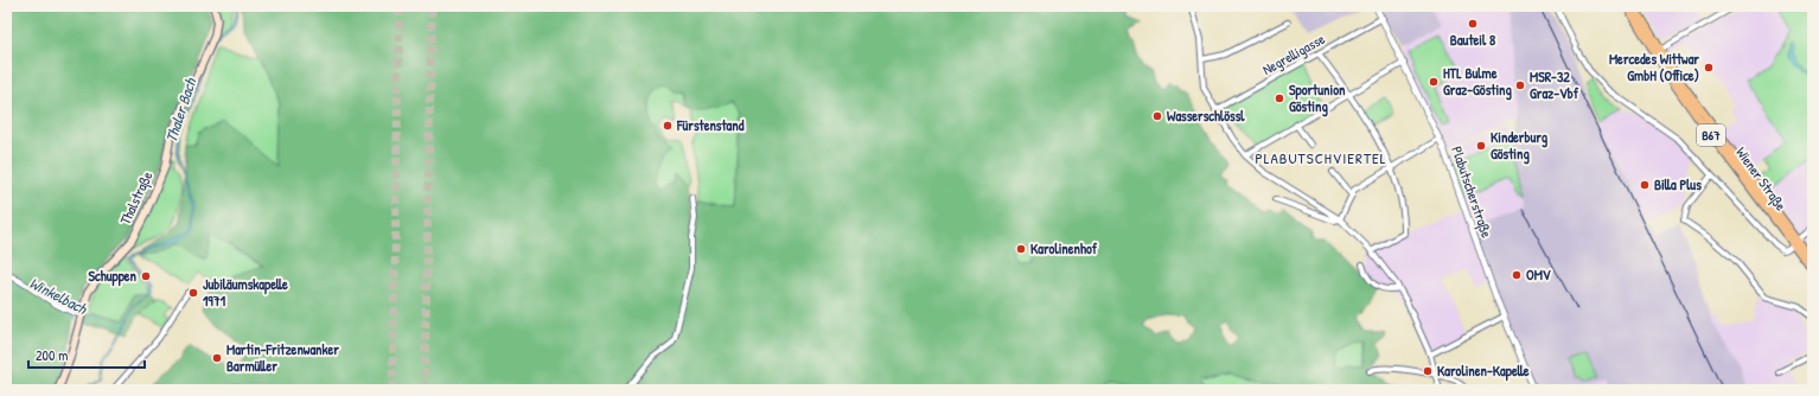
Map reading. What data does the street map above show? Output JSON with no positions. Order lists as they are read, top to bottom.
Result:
{
  "streets": {
    "main road": ["B67", "Wiener Straße", "Thalstraße"],
    "street": ["Negrelligasse", "Plabutscherstraße"]
  },
  "crossings": [
    ["Negrelligasse", "Plabutscherstraße"]
  ],
  "districts": ["PLABUTSCHVIERTEL"],
  "water": ["Thaler Bach", "Winkelbach"],
  "places": [
    "Bauteil 8",
    "Mercedes Wittwar GmbH (Office)",
    "HTL Bulme Graz-Gösting",
    "MSR-32 Graz-Vbf",
    "Sportunion Gösting",
    "Wasserschlössl",
    "Fürstenstand",
    "Kinderburg Gösting",
    "Billa Plus",
    "Karolinenhof",
    "OMV",
    "Schuppen",
    "Jubiläumskapelle 1971",
    "Martin-Fritzenwanker Barmüller",
    "Karolinen-Kapelle"
  ],
  "scale_bar": "200 m"
}
